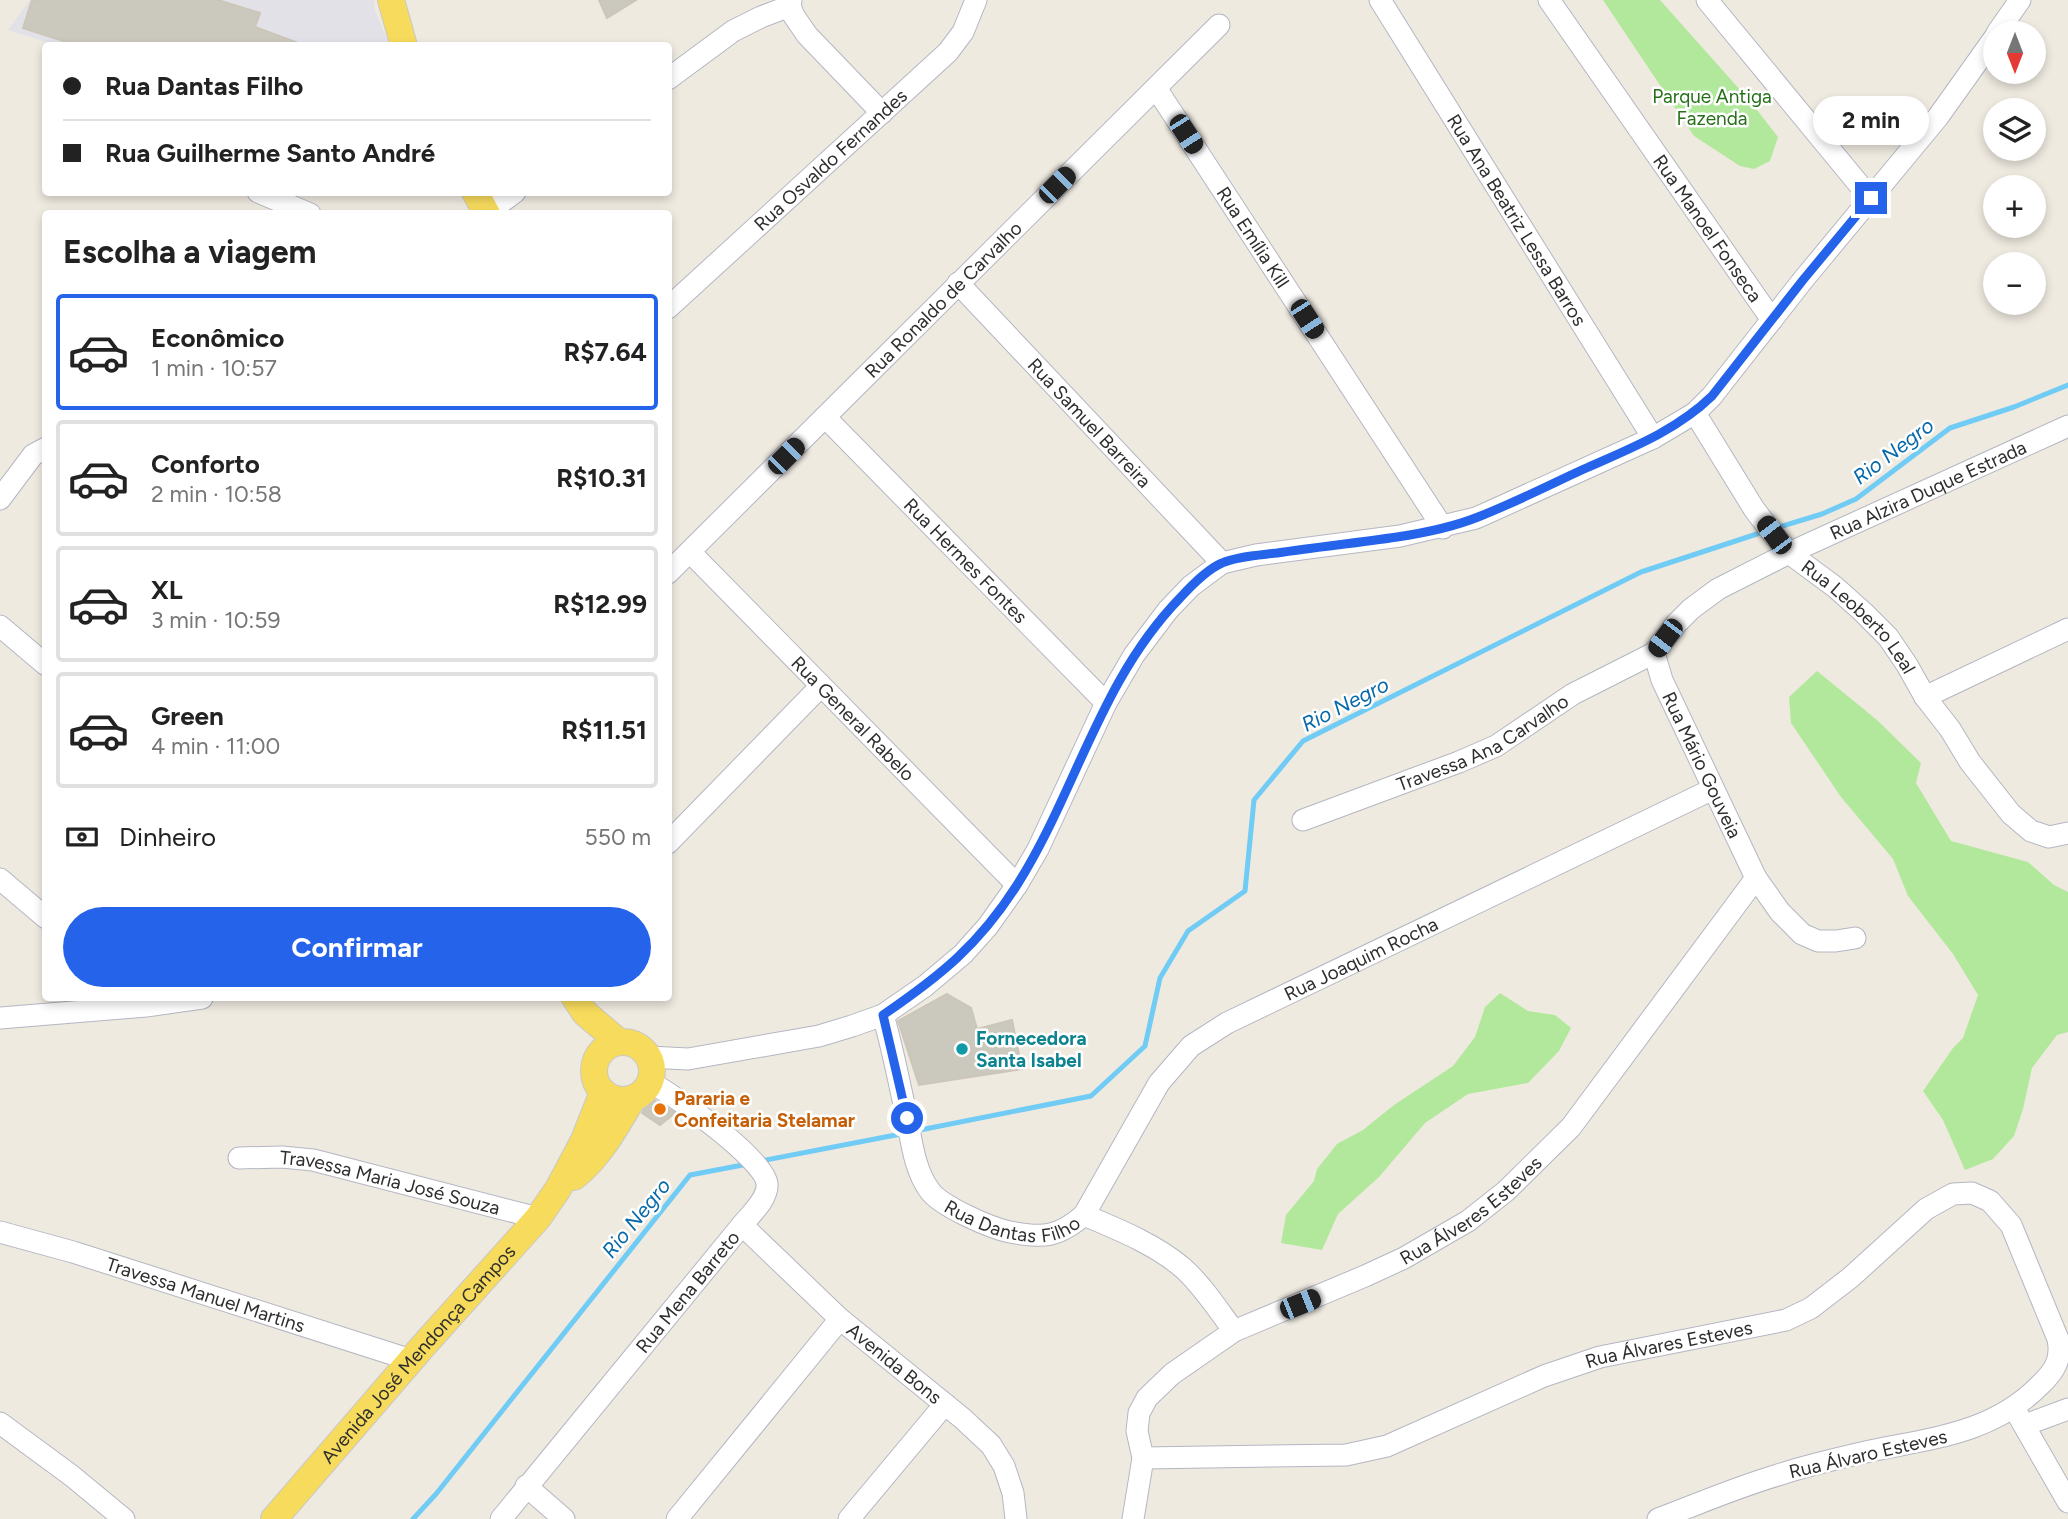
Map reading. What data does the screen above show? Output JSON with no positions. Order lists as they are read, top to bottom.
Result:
{
  "streets": {
    "main road": ["Avenida José Mendonça Campos"],
    "street": [
      "Rua Osvaldo Fernandes",
      "Rua Ana Beatriz Lessa Barros",
      "Rua Manoel Fonseca",
      "Rua Emília Kill",
      "Rua Ronaldo de Carvalho",
      "Rua Samuel Barreira",
      "Rua Alzira Duque Estrada",
      "Rua Hermes Fontes",
      "Rua Leoberto Leal",
      "Rua General Rabelo",
      "Travessa Ana Carvalho",
      "Rua Mário Gouveia",
      "Rua Joaquim Rocha",
      "Travessa Maria José Souza",
      "Rua Dantas Filho",
      "Rua Álveres Esteves",
      "Rua Mena Barreto",
      "Travessa Manuel Martins",
      "Rua Álvares Esteves",
      "Avenida Bons",
      "Rua Álvaro Esteves"
    ]
  },
  "crossings": [
    ["Rua Emília Kill", "Rua Ronaldo de Carvalho"],
    ["Rua Ronaldo de Carvalho", "Rua Samuel Barreira"],
    ["Rua Ronaldo de Carvalho", "Rua Hermes Fontes"],
    ["Rua Ronaldo de Carvalho", "Rua General Rabelo"],
    ["Rua Alzira Duque Estrada", "Rua Leoberto Leal"],
    ["Travessa Ana Carvalho", "Rua Mário Gouveia"],
    ["Rua Mário Gouveia", "Rua Joaquim Rocha"],
    ["Rua Mário Gouveia", "Rua Álveres Esteves"],
    ["Rua Joaquim Rocha", "Rua Dantas Filho"],
    ["Travessa Maria José Souza", "Avenida José Mendonça Campos"],
    ["Rua Dantas Filho", "Rua Álveres Esteves"],
    ["Rua Álveres Esteves", "Rua Álvares Esteves"],
    ["Rua Mena Barreto", "Avenida José Mendonça Campos"],
    ["Rua Mena Barreto", "Avenida Bons"],
    ["Travessa Manuel Martins", "Avenida José Mendonça Campos"],
    ["Rua Álvares Esteves", "Rua Álvaro Esteves"]
  ],
  "water": ["Rio Negro"],
  "parks": ["Parque Antiga Fazenda"],
  "places": ["Fornecedora Santa Isabel", "Pararia e Confeitaria Stelamar"],
  "north": "bottom",
  "page": {
    "map_buttons": ["+", "−"],
    "banner": ["Rua Dantas Filho", "Rua Guilherme Santo André"],
    "bubble": "2 min",
    "heading": "Escolha a viagem",
    "list": [
      {
        "name": "Econômico",
        "note": "1 min · 10:57",
        "value": "R$7.64"
      },
      {
        "name": "Conforto",
        "note": "2 min · 10:58",
        "value": "R$10.31"
      },
      {
        "name": "XL",
        "note": "3 min · 10:59",
        "value": "R$12.99"
      },
      {
        "name": "Green",
        "note": "4 min · 11:00",
        "value": "R$11.51"
      }
    ],
    "pay": ["Dinheiro", "550 m"],
    "buttons": "Confirmar"
  }
}
